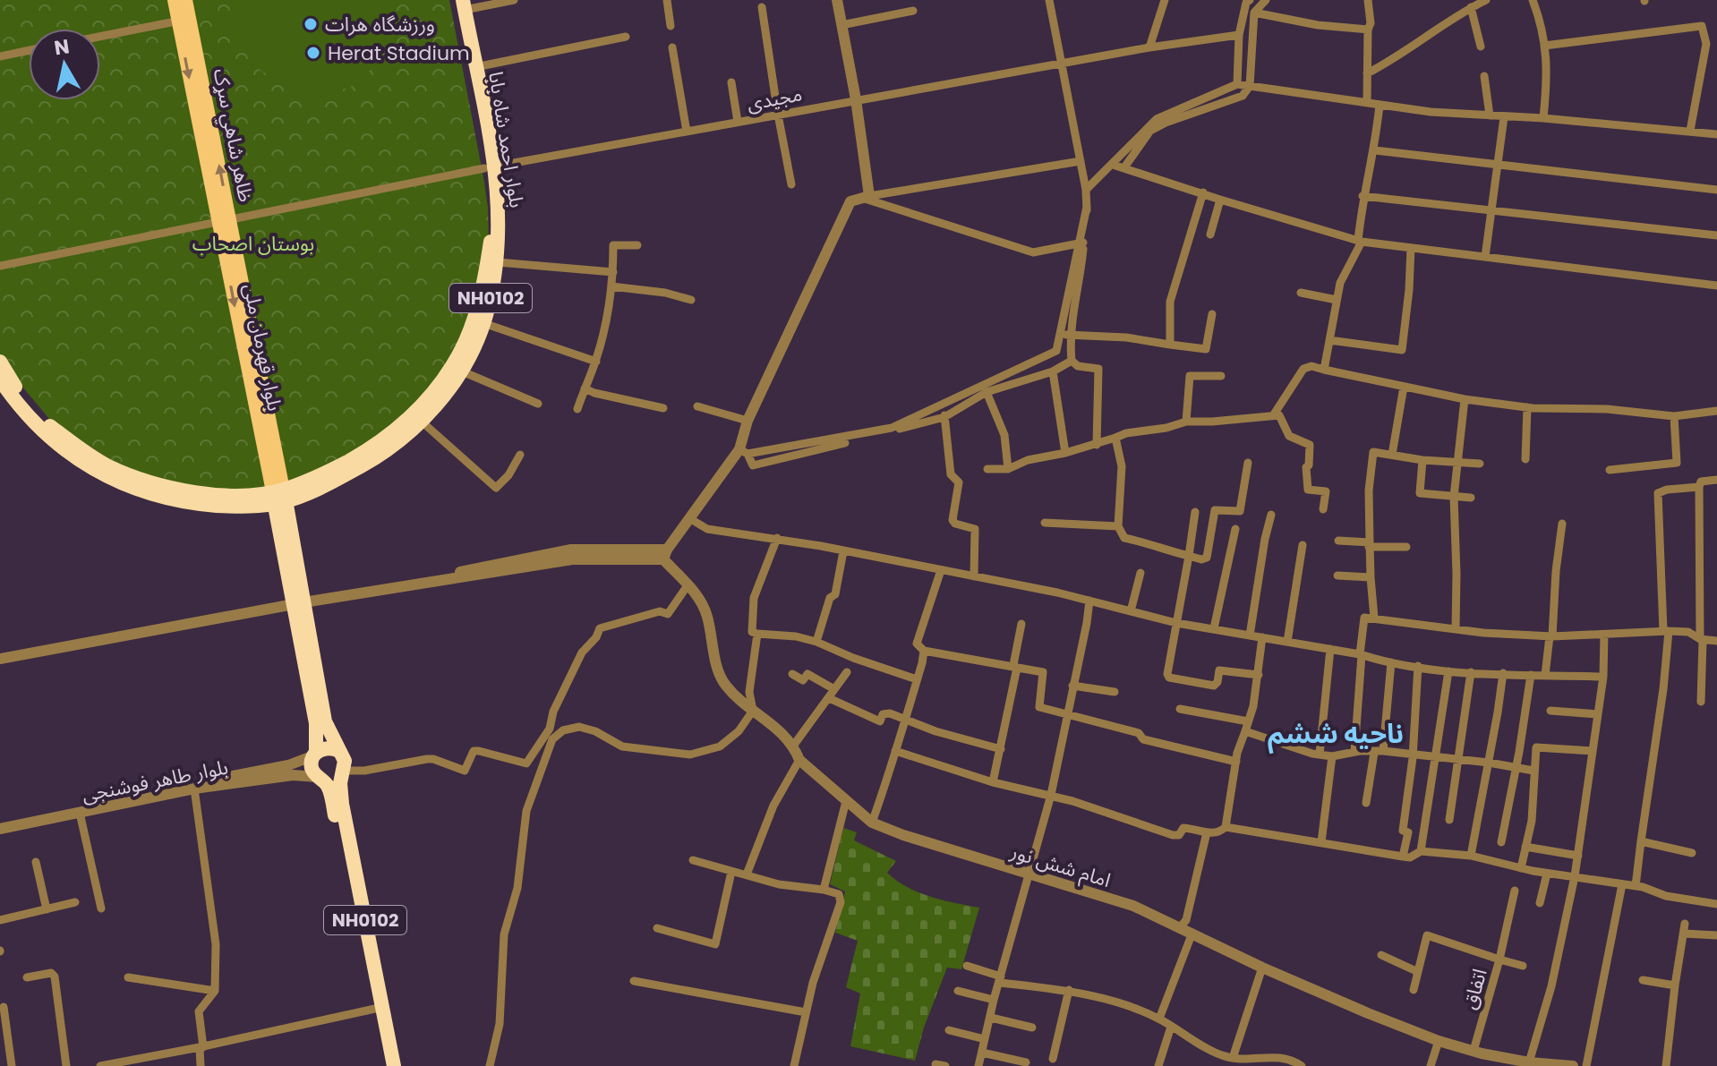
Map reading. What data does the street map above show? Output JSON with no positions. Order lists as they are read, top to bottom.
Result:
{
  "streets": {
    "highway": ["بلوار احمد شاه بابا", "NH0102"],
    "main road": ["ظاهر شاهي سړک", "بلوار قهرمان ملی"],
    "street": [
      "مجیدی",
      "بلوار طاهر فوشنجی",
      "امام شش نور",
      "اتفاق"
    ]
  },
  "crossings": [
    ["مجیدی", "ظاهر شاهي سړک"],
    ["مجیدی", "بلوار احمد شاه بابا"],
    ["مجیدی", "بلوار قهرمان ملی"],
    ["ظاهر شاهي سړک", "بلوار قهرمان ملی"],
    ["بلوار احمد شاه بابا", "NH0102"],
    ["بلوار احمد شاه بابا", "بلوار قهرمان ملی"],
    ["NH0102", "بلوار قهرمان ملی"],
    ["NH0102", "بلوار طاهر فوشنجی"],
    ["امام شش نور", "اتفاق"]
  ],
  "districts": ["ناحیه ششم"],
  "parks": ["بوستان اصحاب"],
  "places": ["ورزشگاه هرات", "Herat Stadium"],
  "north": "top"
}
